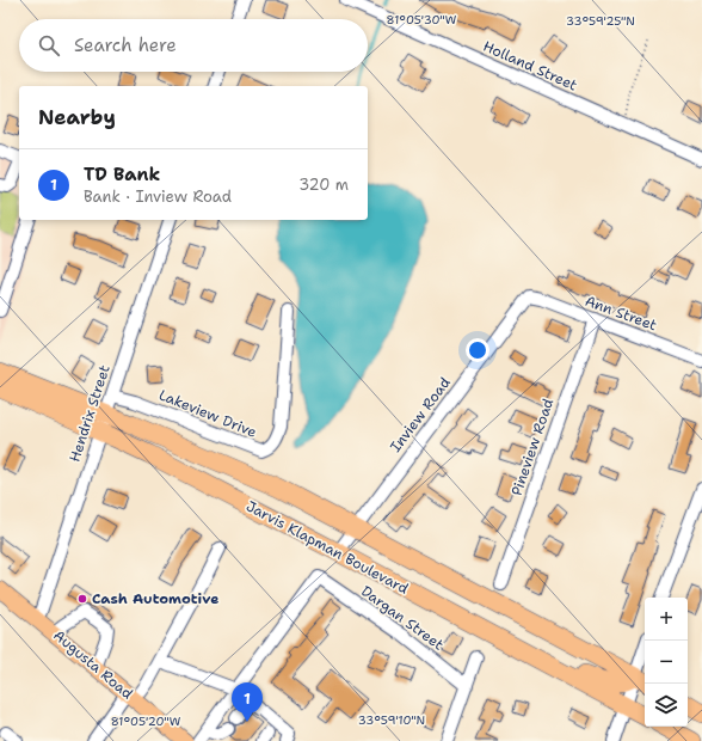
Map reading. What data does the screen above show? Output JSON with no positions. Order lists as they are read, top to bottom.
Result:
{
  "streets": {
    "highway": ["Jarvis Klapman Boulevard"],
    "main road": ["Augusta Road"],
    "street": [
      "Holland Street",
      "Ann Street",
      "Hendrix Street",
      "Lakeview Drive",
      "Inview Road",
      "Pineview Road",
      "Dargan Street"
    ]
  },
  "crossings": [
    ["Ann Street", "Inview Road"],
    ["Ann Street", "Pineview Road"],
    ["Hendrix Street", "Lakeview Drive"],
    ["Hendrix Street", "Jarvis Klapman Boulevard"],
    ["Hendrix Street", "Augusta Road"],
    ["Inview Road", "Jarvis Klapman Boulevard"]
  ],
  "places": ["Cash Automotive"],
  "page": {
    "search": "Search here",
    "heading": "Nearby",
    "list": [
      {
        "mark": "1",
        "name": "TD Bank",
        "note": "Bank · Inview Road",
        "value": "320 m"
      }
    ],
    "map_buttons": ["+", "−"],
    "pins": "1"
  },
  "coordinates": [
    "81°05'30\"W",
    "33°59'25\"N",
    "33°59'10\"N",
    "81°05'20\"W"
  ]
}
